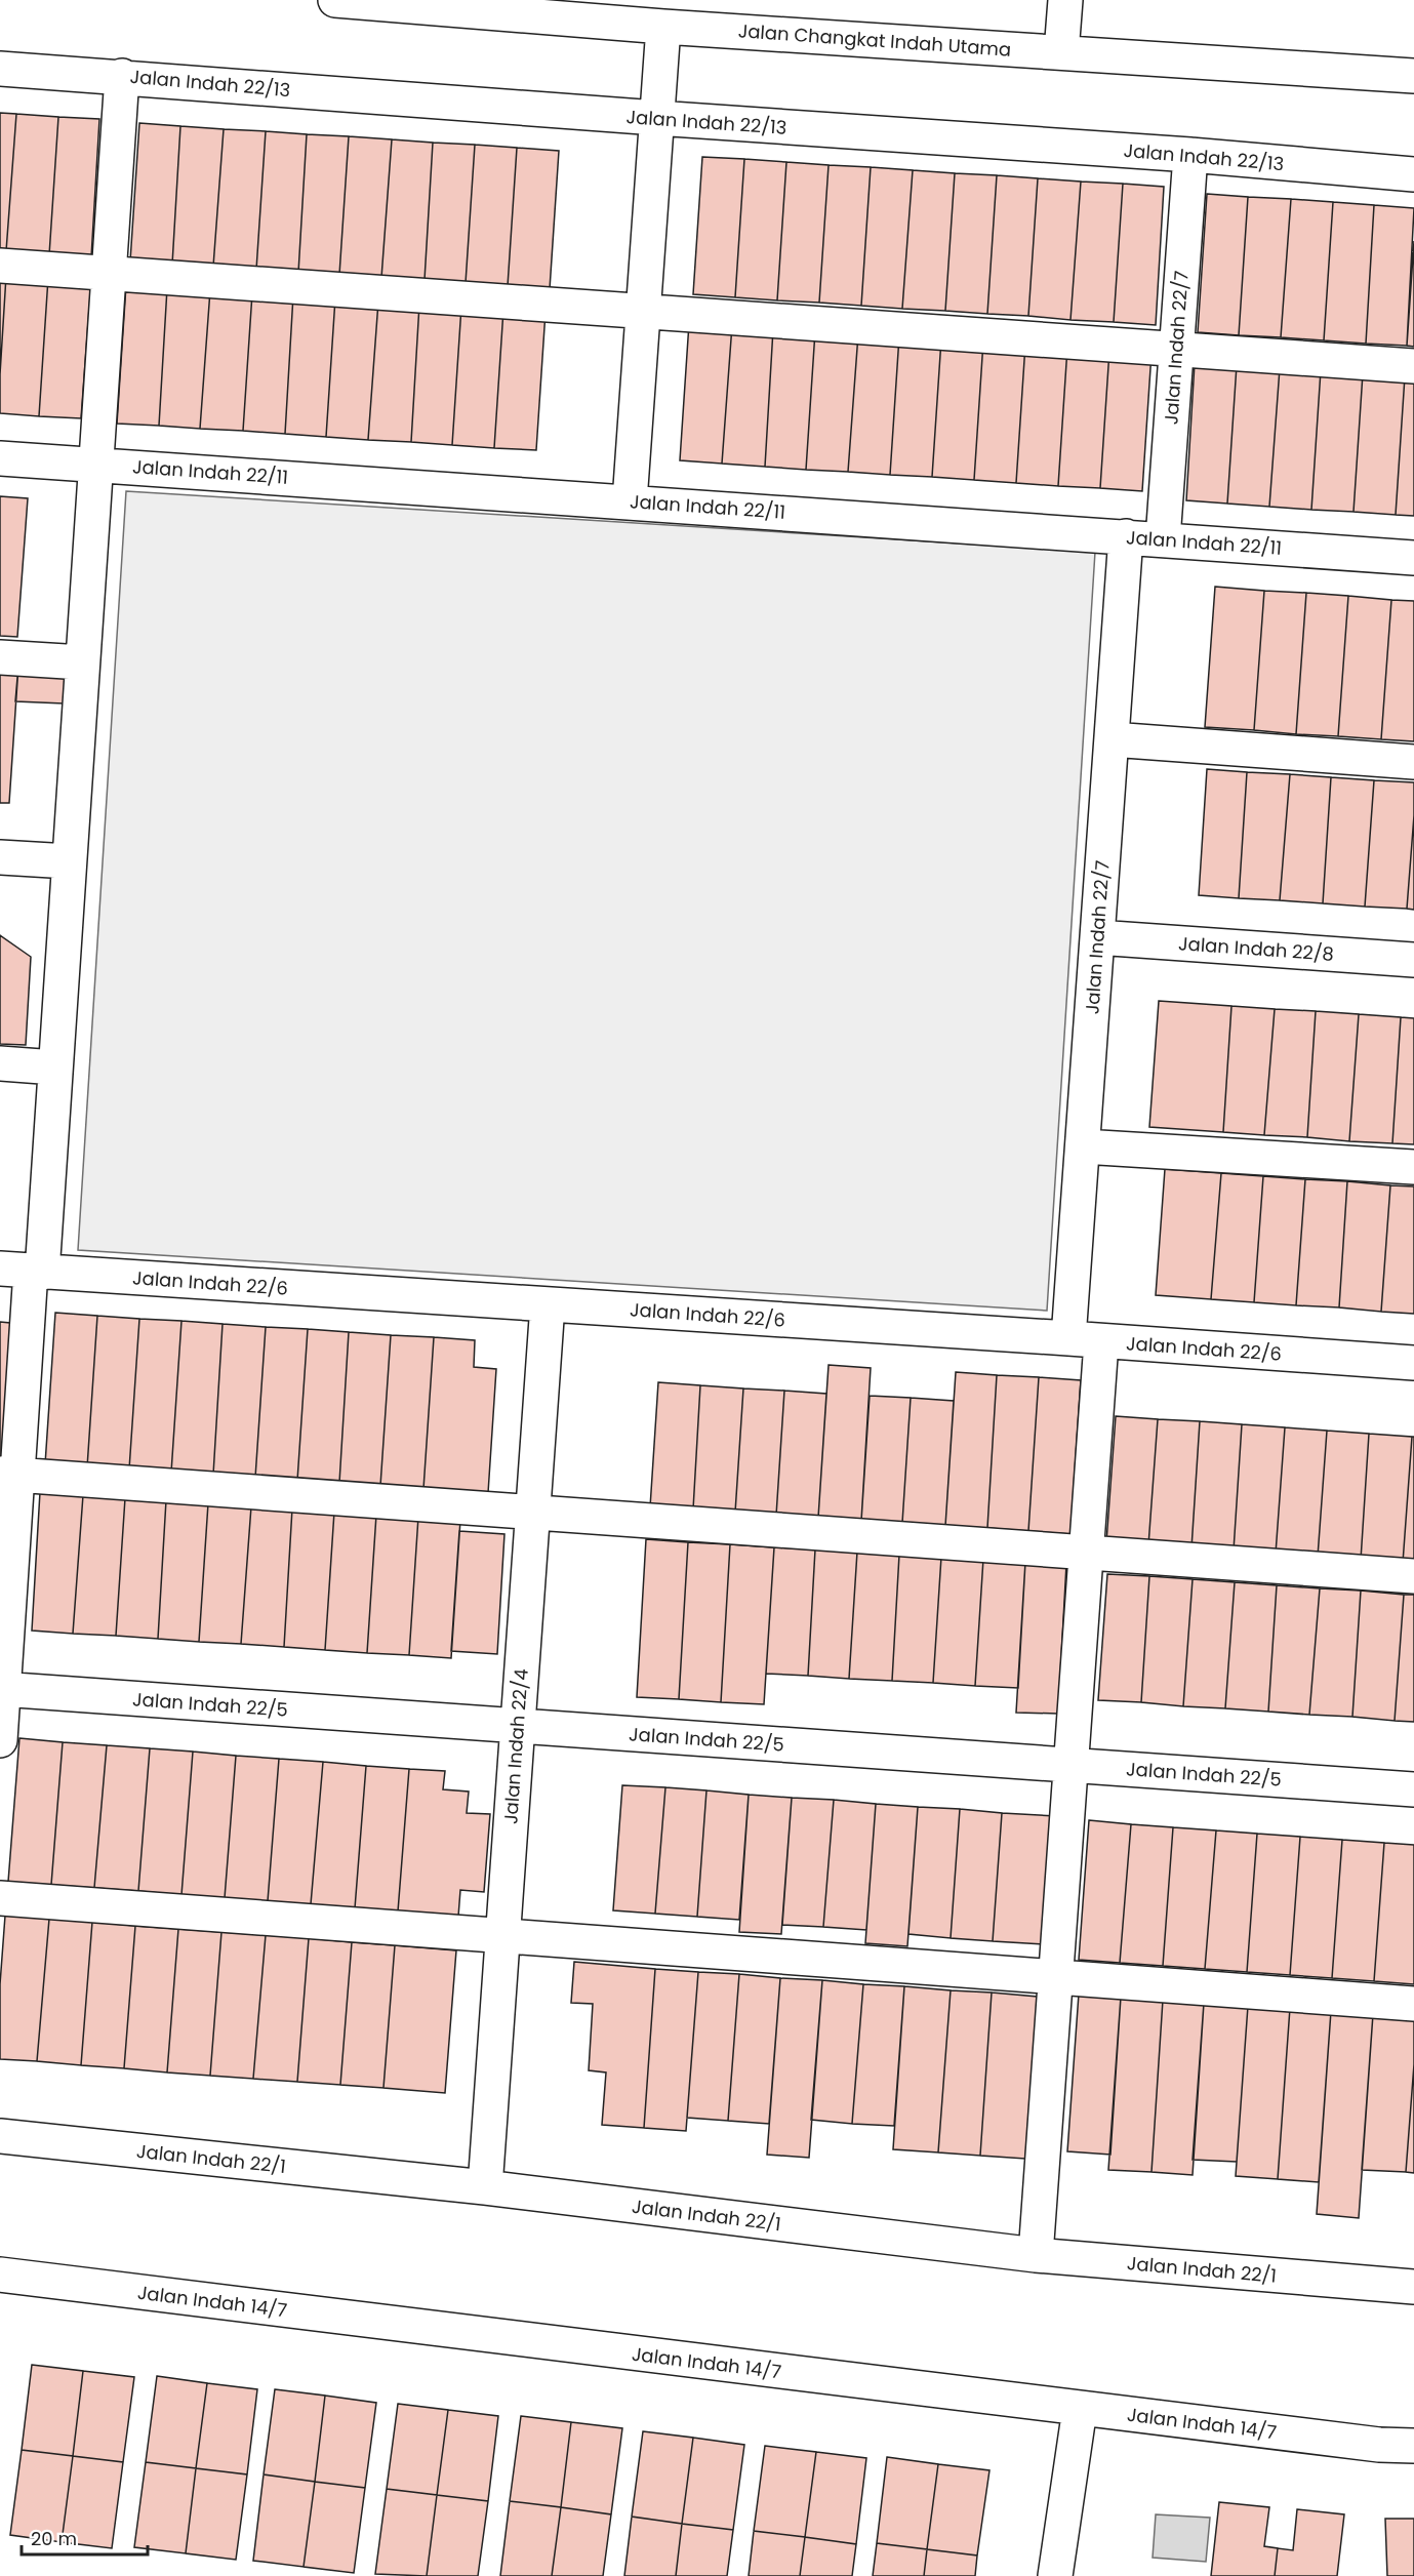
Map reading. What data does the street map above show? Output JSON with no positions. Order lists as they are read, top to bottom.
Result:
{
  "streets": {
    "street": [
      "Jalan Changkat Indah Utama",
      "Jalan Indah 22/13",
      "Jalan Indah 22/7",
      "Jalan Indah 22/11",
      "Jalan Indah 22/8",
      "Jalan Indah 22/6",
      "Jalan Indah 22/5",
      "Jalan Indah 22/4",
      "Jalan Indah 22/1",
      "Jalan Indah 14/7"
    ]
  },
  "crossings": [
    ["Jalan Indah 22/13", "Jalan Indah 22/7"],
    ["Jalan Indah 22/7", "Jalan Indah 22/11"],
    ["Jalan Indah 22/7", "Jalan Indah 22/8"],
    ["Jalan Indah 22/7", "Jalan Indah 22/6"],
    ["Jalan Indah 22/6", "Jalan Indah 22/4"],
    ["Jalan Indah 22/5", "Jalan Indah 22/4"],
    ["Jalan Indah 22/4", "Jalan Indah 22/1"]
  ],
  "scale_bar": "20 m"
}
